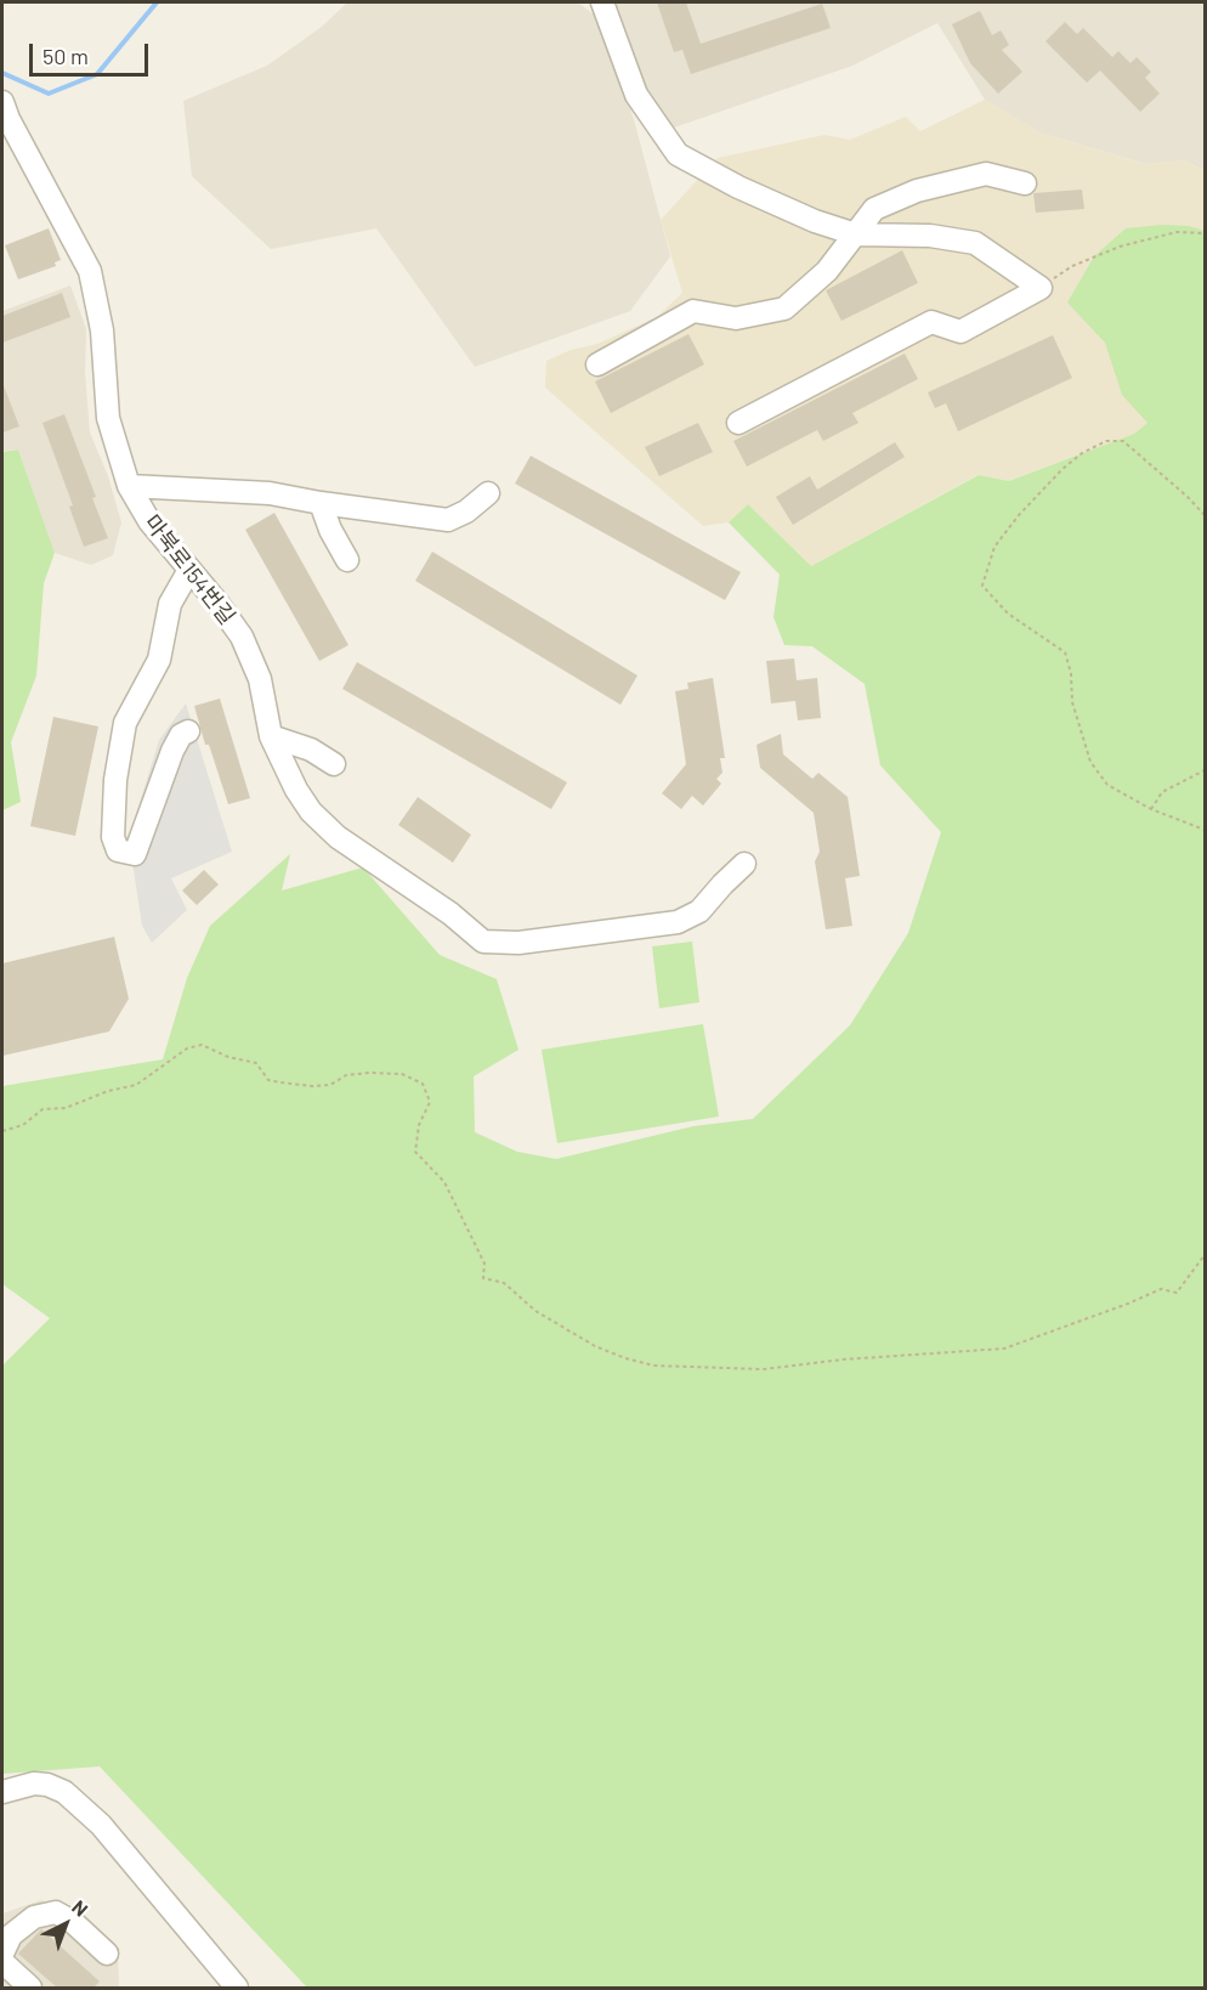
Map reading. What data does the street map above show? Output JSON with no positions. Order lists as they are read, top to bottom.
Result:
{
  "streets": {
    "street": ["마북로154번길"]
  },
  "scale_bar": "50 m",
  "north": "top right"
}
